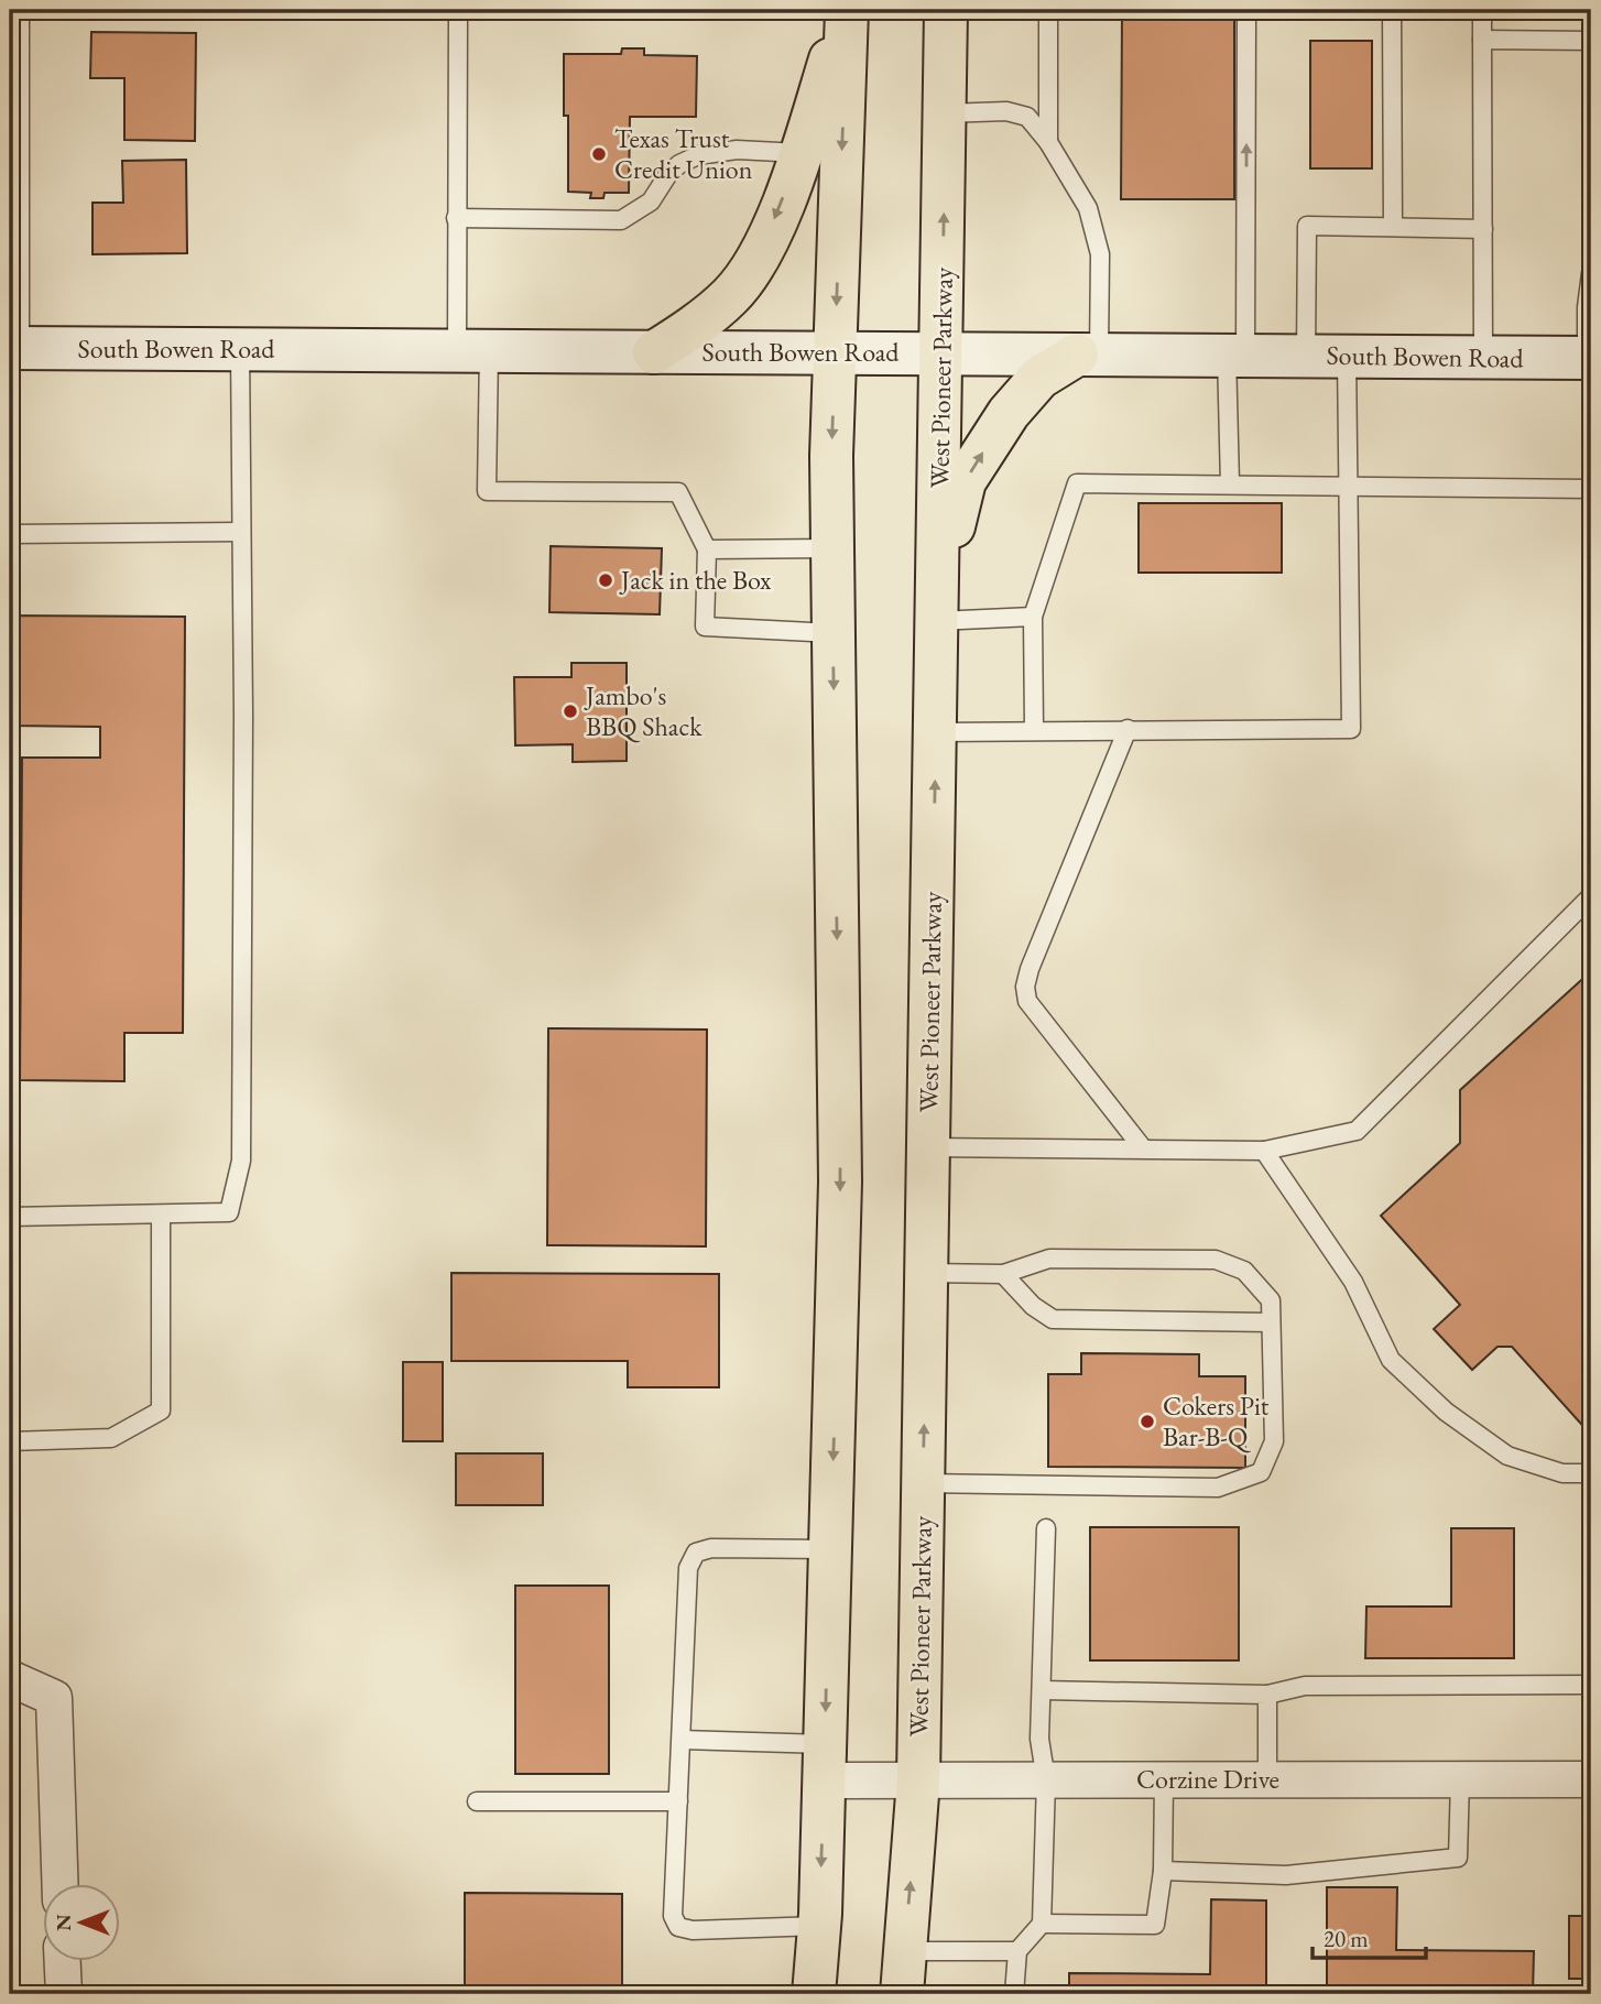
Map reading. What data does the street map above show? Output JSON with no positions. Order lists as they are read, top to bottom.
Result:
{
  "streets": {
    "main road": ["South Bowen Road", "West Pioneer Parkway"],
    "street": ["Corzine Drive"]
  },
  "crossings": [
    ["South Bowen Road", "West Pioneer Parkway"],
    ["West Pioneer Parkway", "Corzine Drive"]
  ],
  "places": [
    "Texas Trust Credit Union",
    "Jack in the Box",
    "Jambo's BBQ Shack",
    "Cokers Pit Bar-B-Q"
  ],
  "scale_bar": "20 m",
  "north": "left"
}
